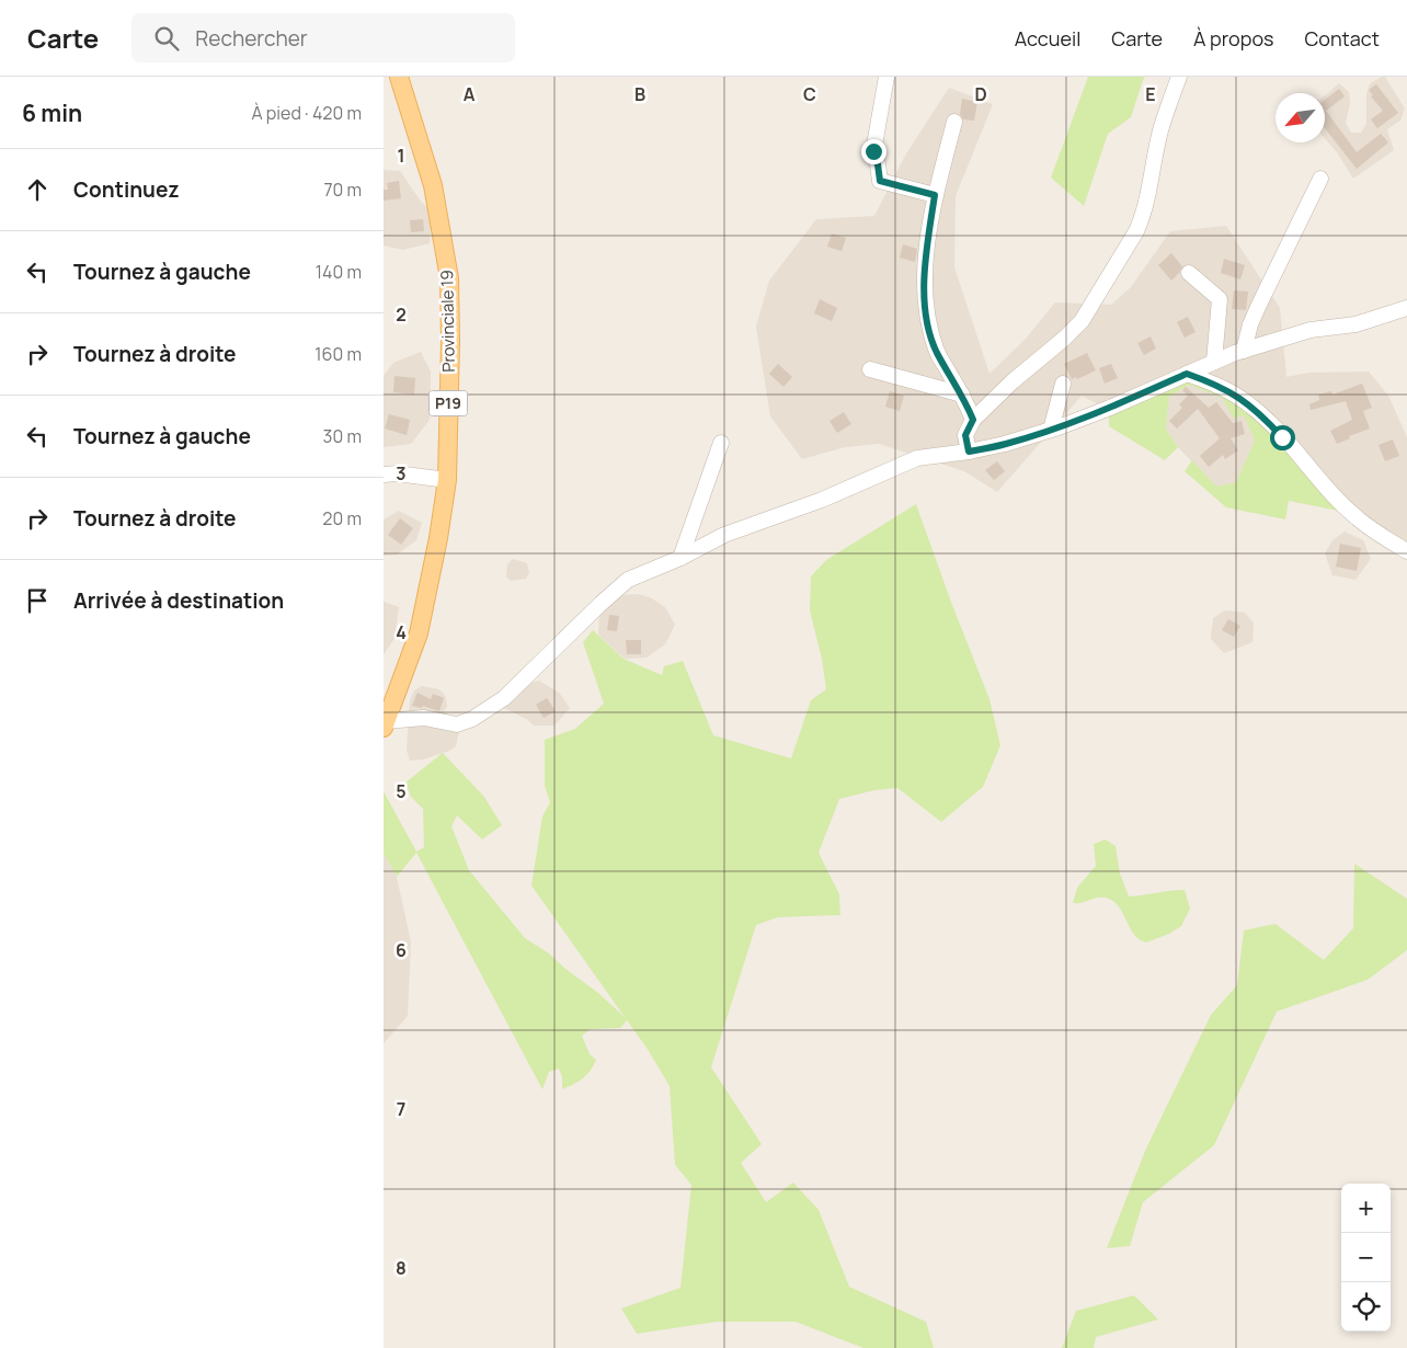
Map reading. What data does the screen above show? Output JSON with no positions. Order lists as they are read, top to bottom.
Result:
{
  "streets": {
    "main road": ["Provinciale 19", "P19"]
  },
  "north": "bottom left",
  "page": {
    "header": "Carte",
    "search": "Rechercher",
    "nav": [
      "Accueil",
      "Carte",
      "À propos",
      "Contact"
    ],
    "heading": ["6 min", "À pied · 420 m"],
    "list": [
      ["Continuez", "70 m"],
      ["Tournez à gauche", "140 m"],
      ["Tournez à droite", "160 m"],
      ["Tournez à gauche", "30 m"],
      ["Tournez à droite", "20 m"],
      "Arrivée à destination"
    ],
    "map_buttons": ["+", "−"]
  },
  "grid": {
    "columns": [
      "A",
      "B",
      "C",
      "D",
      "E"
    ],
    "rows": [
      "1",
      "2",
      "3",
      "4",
      "5",
      "6",
      "7",
      "8"
    ]
  }
}
